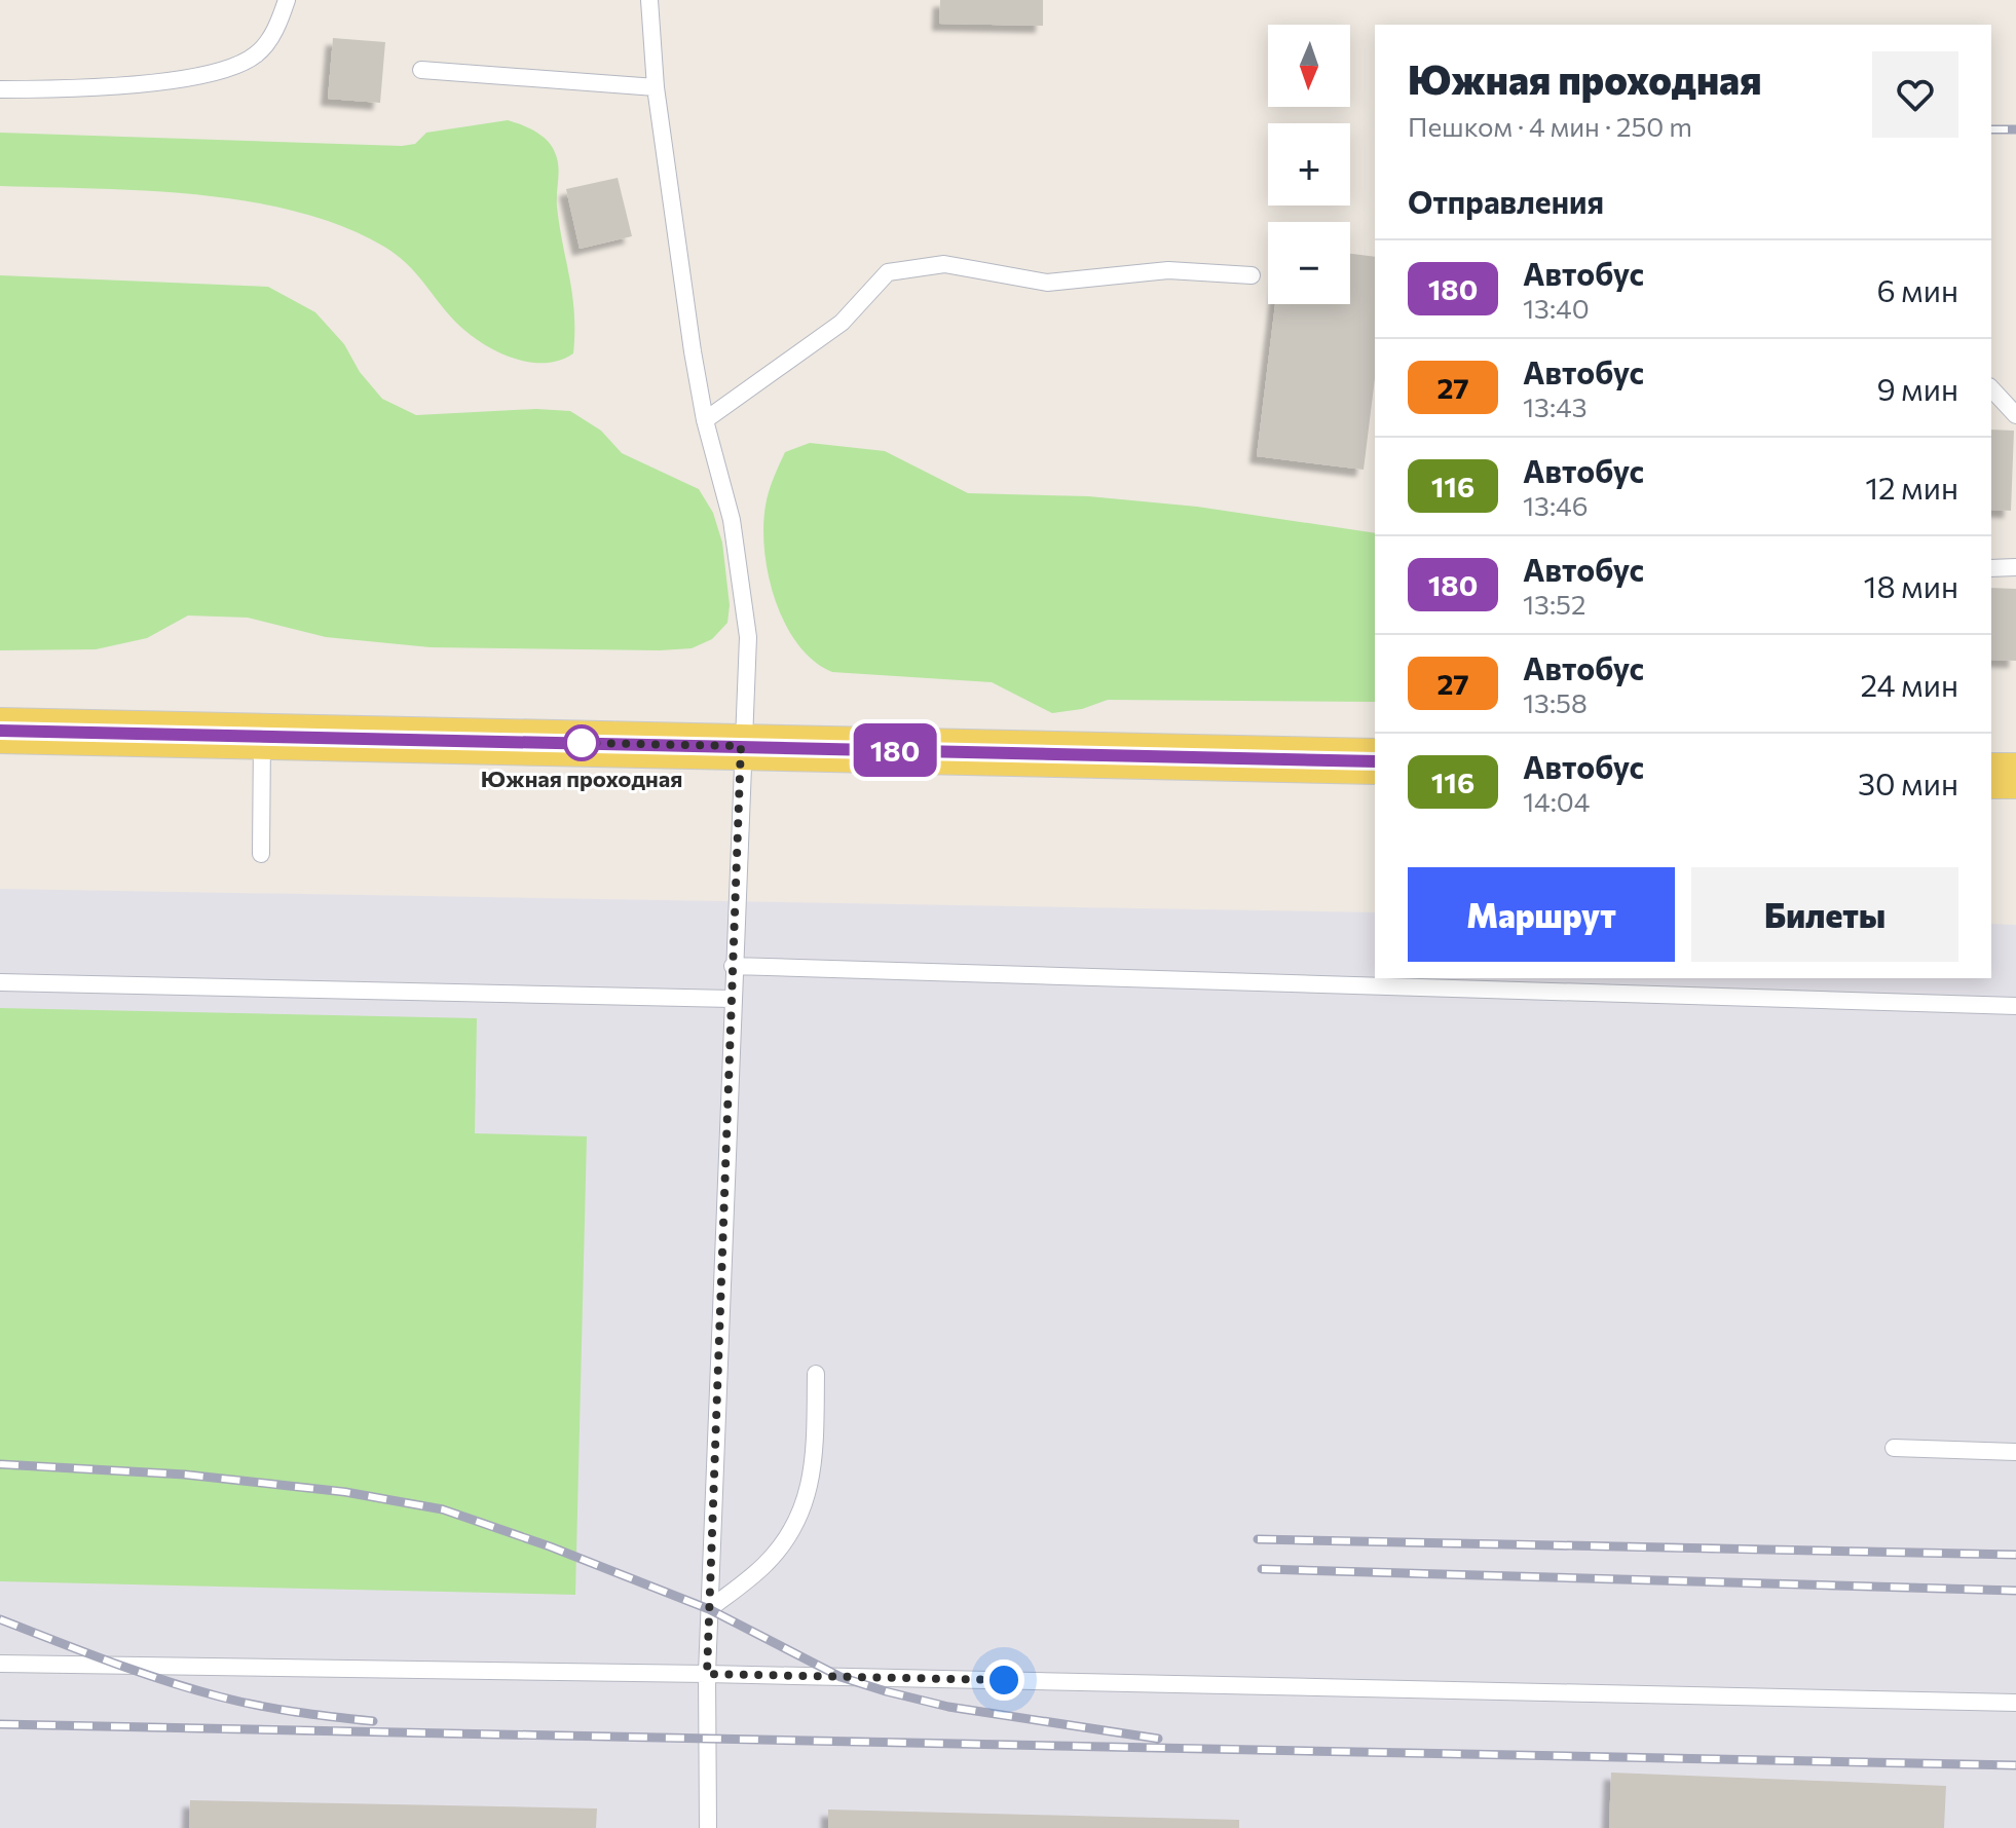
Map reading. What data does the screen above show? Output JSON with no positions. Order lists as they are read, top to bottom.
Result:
{
  "places": ["Южная проходная"],
  "lines": ["bus line 180"],
  "north": "bottom",
  "page": {
    "on_map": "180",
    "map_buttons": ["+", "−"],
    "heading": [
      ["Южная проходная", "Пешком · 4 мин · 250 m"],
      "Отправления"
    ],
    "list": [
      {
        "mark": "180",
        "name": "Автобус",
        "note": "13:40",
        "value": "6 мин"
      },
      {
        "mark": "27",
        "name": "Автобус",
        "note": "13:43",
        "value": "9 мин"
      },
      {
        "mark": "116",
        "name": "Автобус",
        "note": "13:46",
        "value": "12 мин"
      },
      {
        "mark": "180",
        "name": "Автобус",
        "note": "13:52",
        "value": "18 мин"
      },
      {
        "mark": "27",
        "name": "Автобус",
        "note": "13:58",
        "value": "24 мин"
      },
      {
        "mark": "116",
        "name": "Автобус",
        "note": "14:04",
        "value": "30 мин"
      }
    ],
    "buttons": ["Маршрут", "Билеты"]
  }
}
